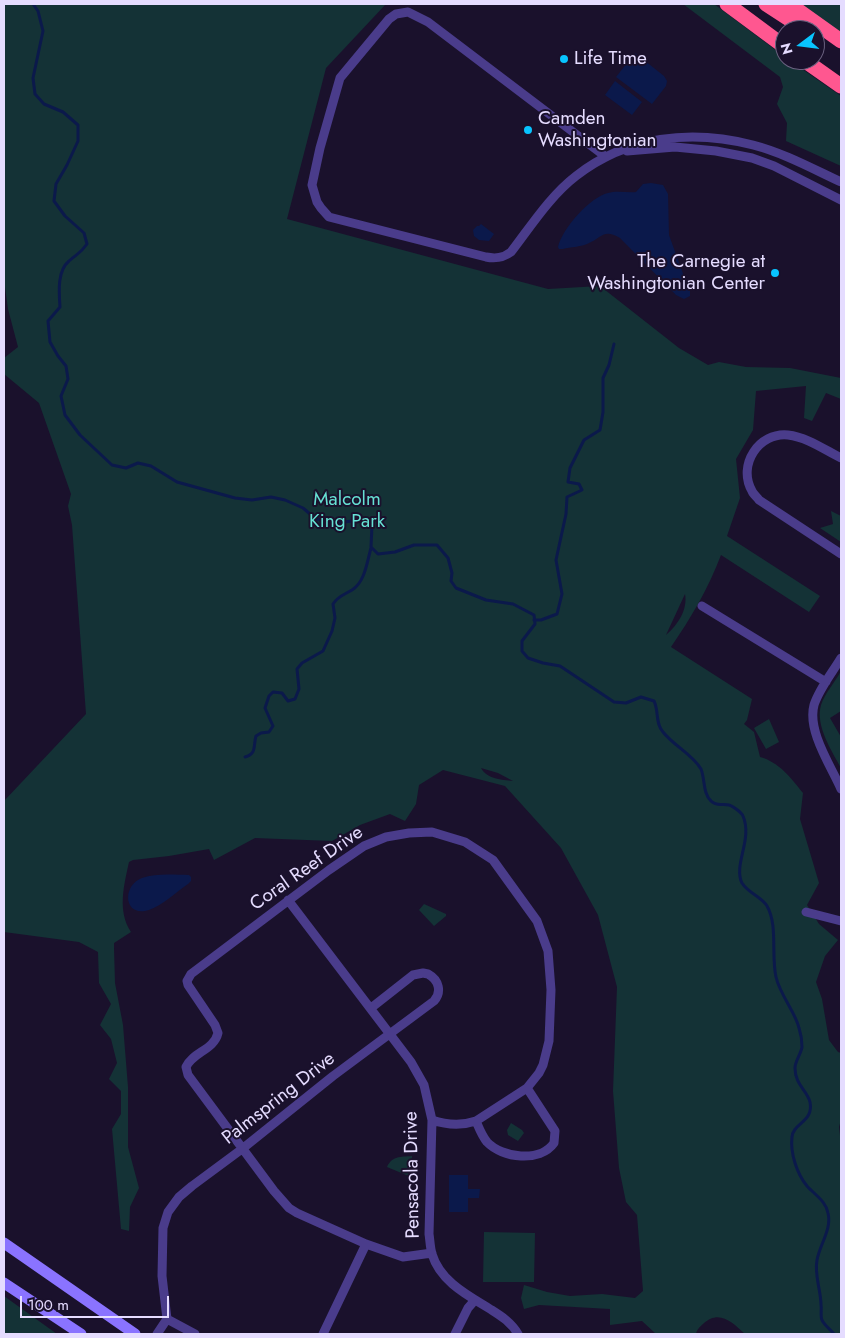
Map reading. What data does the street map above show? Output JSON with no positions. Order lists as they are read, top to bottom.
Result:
{
  "streets": {
    "street": ["Coral Reef Drive", "Palmspring Drive", "Pensacola Drive"]
  },
  "crossings": [
    ["Coral Reef Drive", "Palmspring Drive"],
    ["Coral Reef Drive", "Pensacola Drive"],
    ["Palmspring Drive", "Pensacola Drive"]
  ],
  "parks": ["Malcolm King Park"],
  "places": ["Life Time", "Camden Washingtonian", "The Carnegie at Washingtonian Center"],
  "scale_bar": "100 m",
  "north": "left"
}
